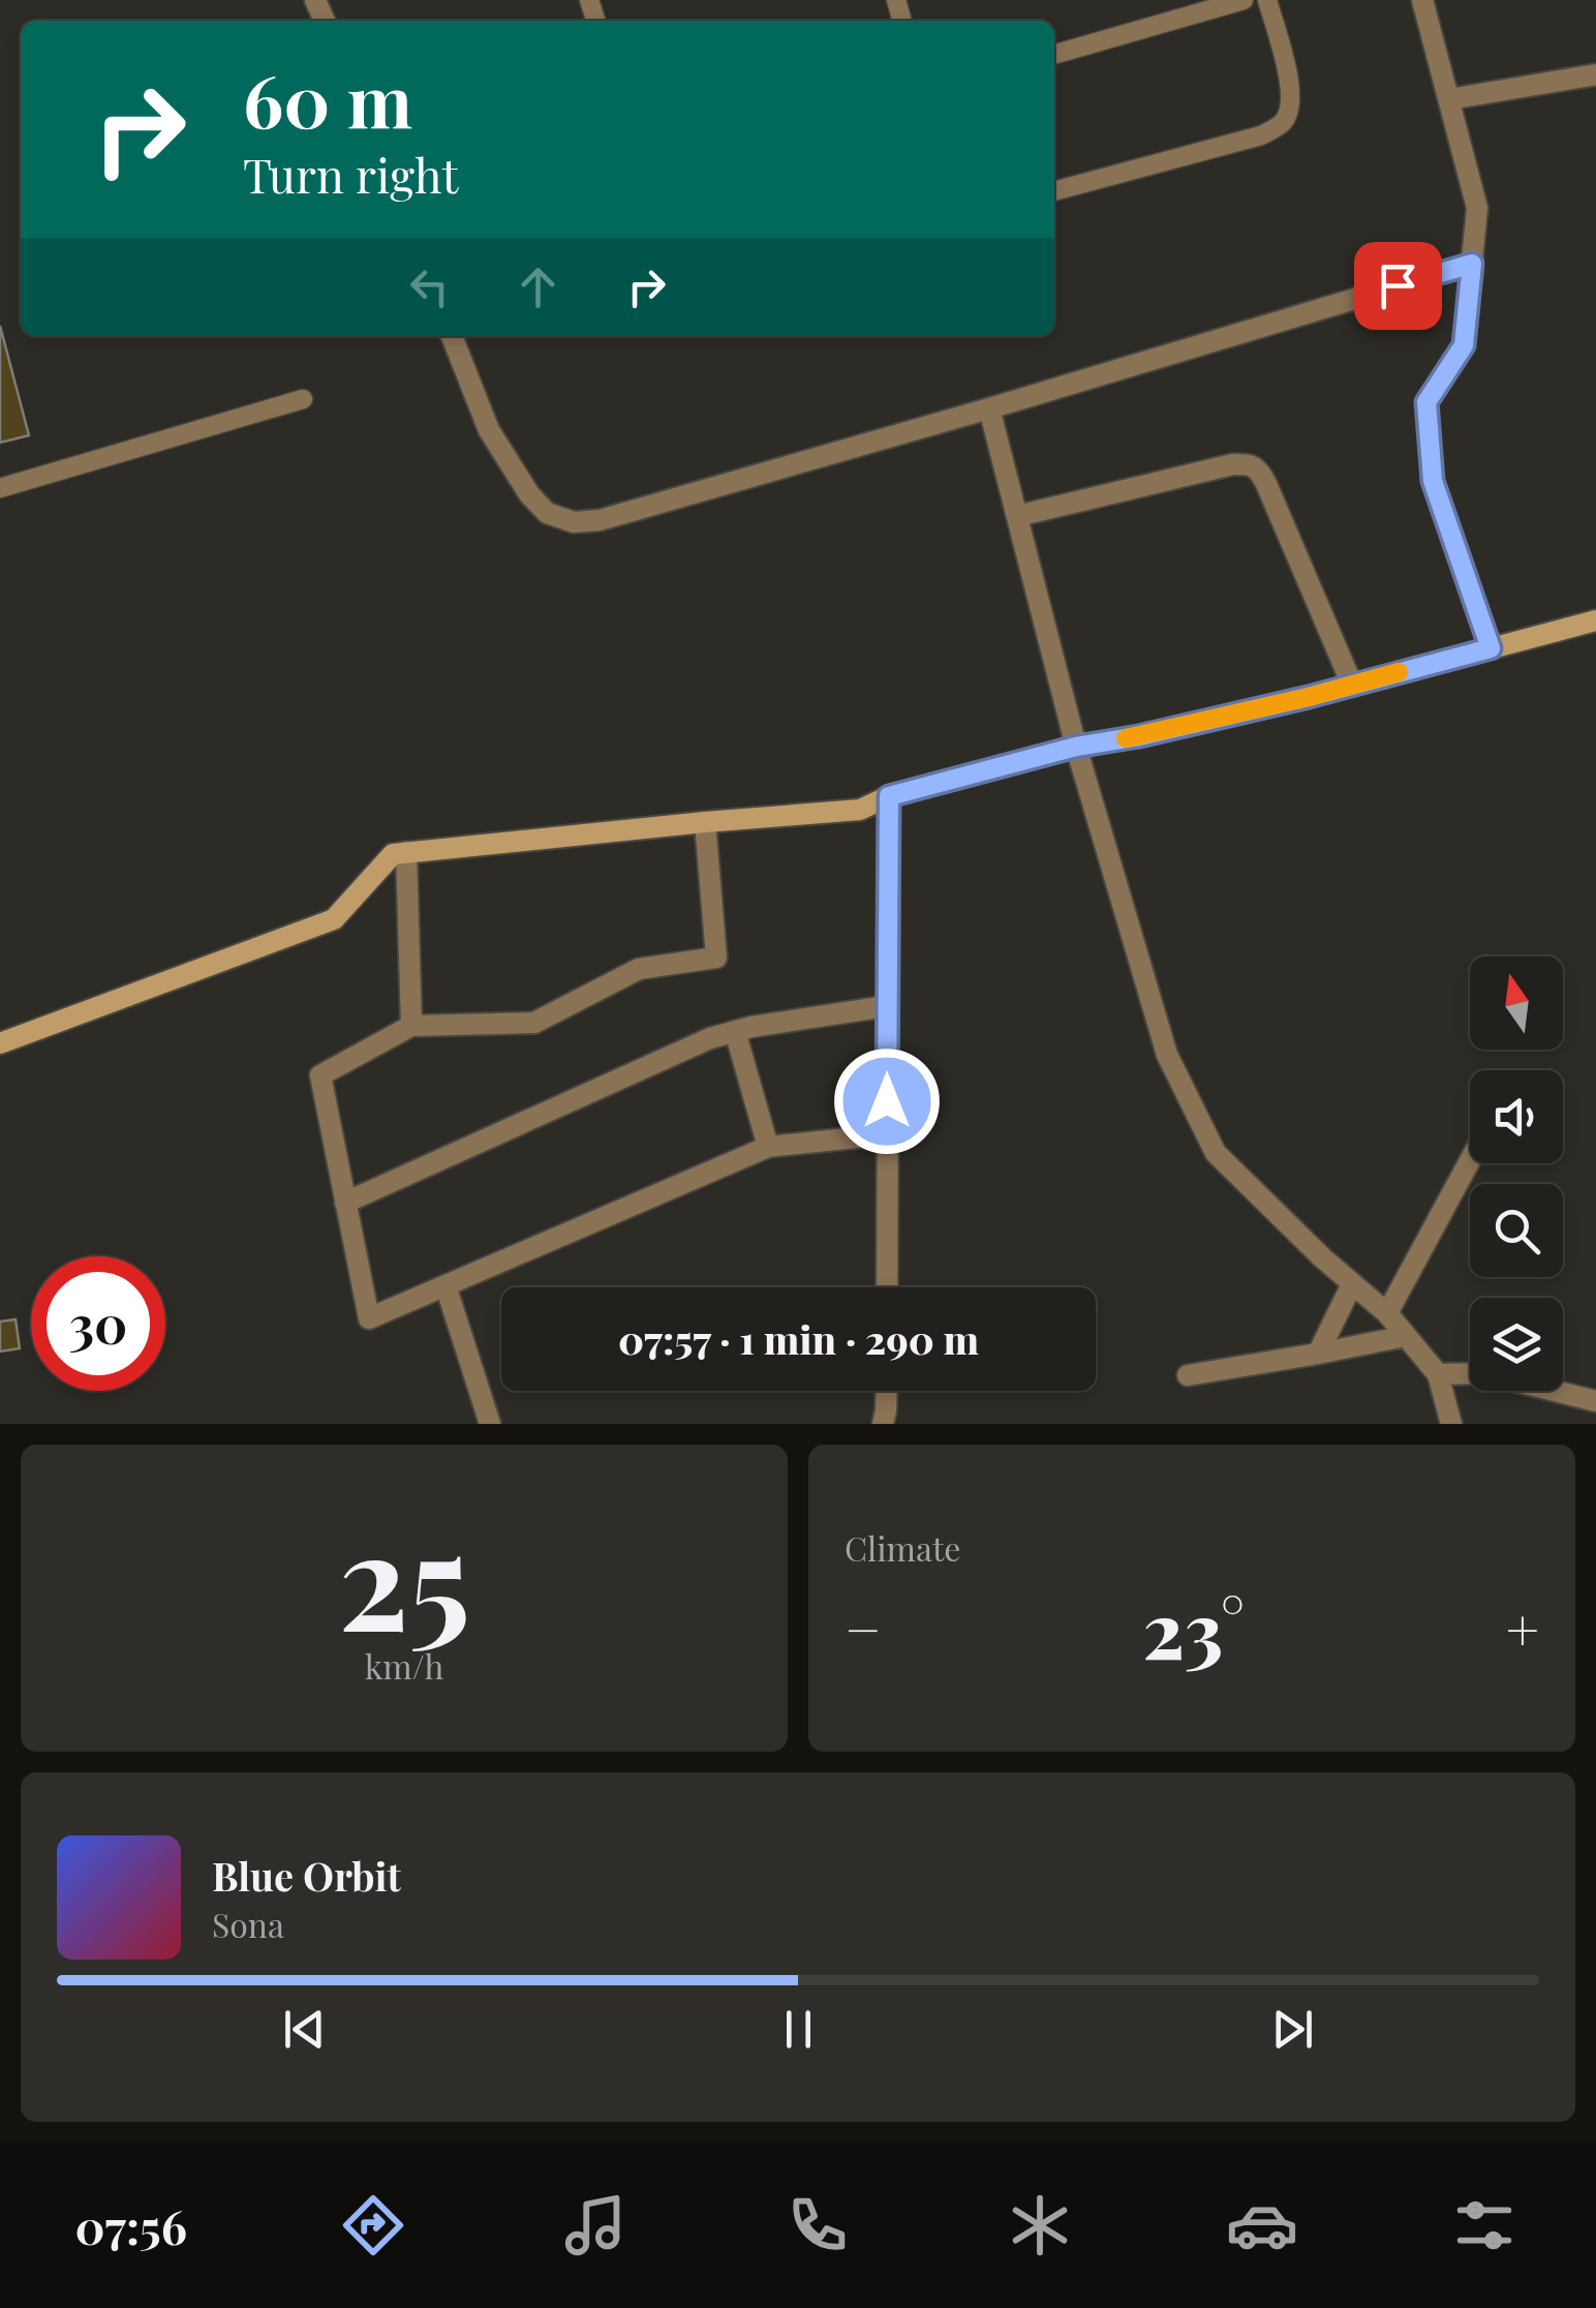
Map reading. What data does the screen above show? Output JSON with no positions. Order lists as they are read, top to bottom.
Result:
{
  "north": "top",
  "page": {
    "turn": ["60 m", "Turn right"],
    "limit": "30",
    "trip": "07:57 · 1 min · 290 m",
    "tile": [
      ["25", "km/h"],
      "Climate"
    ],
    "heat": ["−", "23°", "+"],
    "song": ["Blue Orbit", "Sona"],
    "tabs": "07:56"
  }
}
